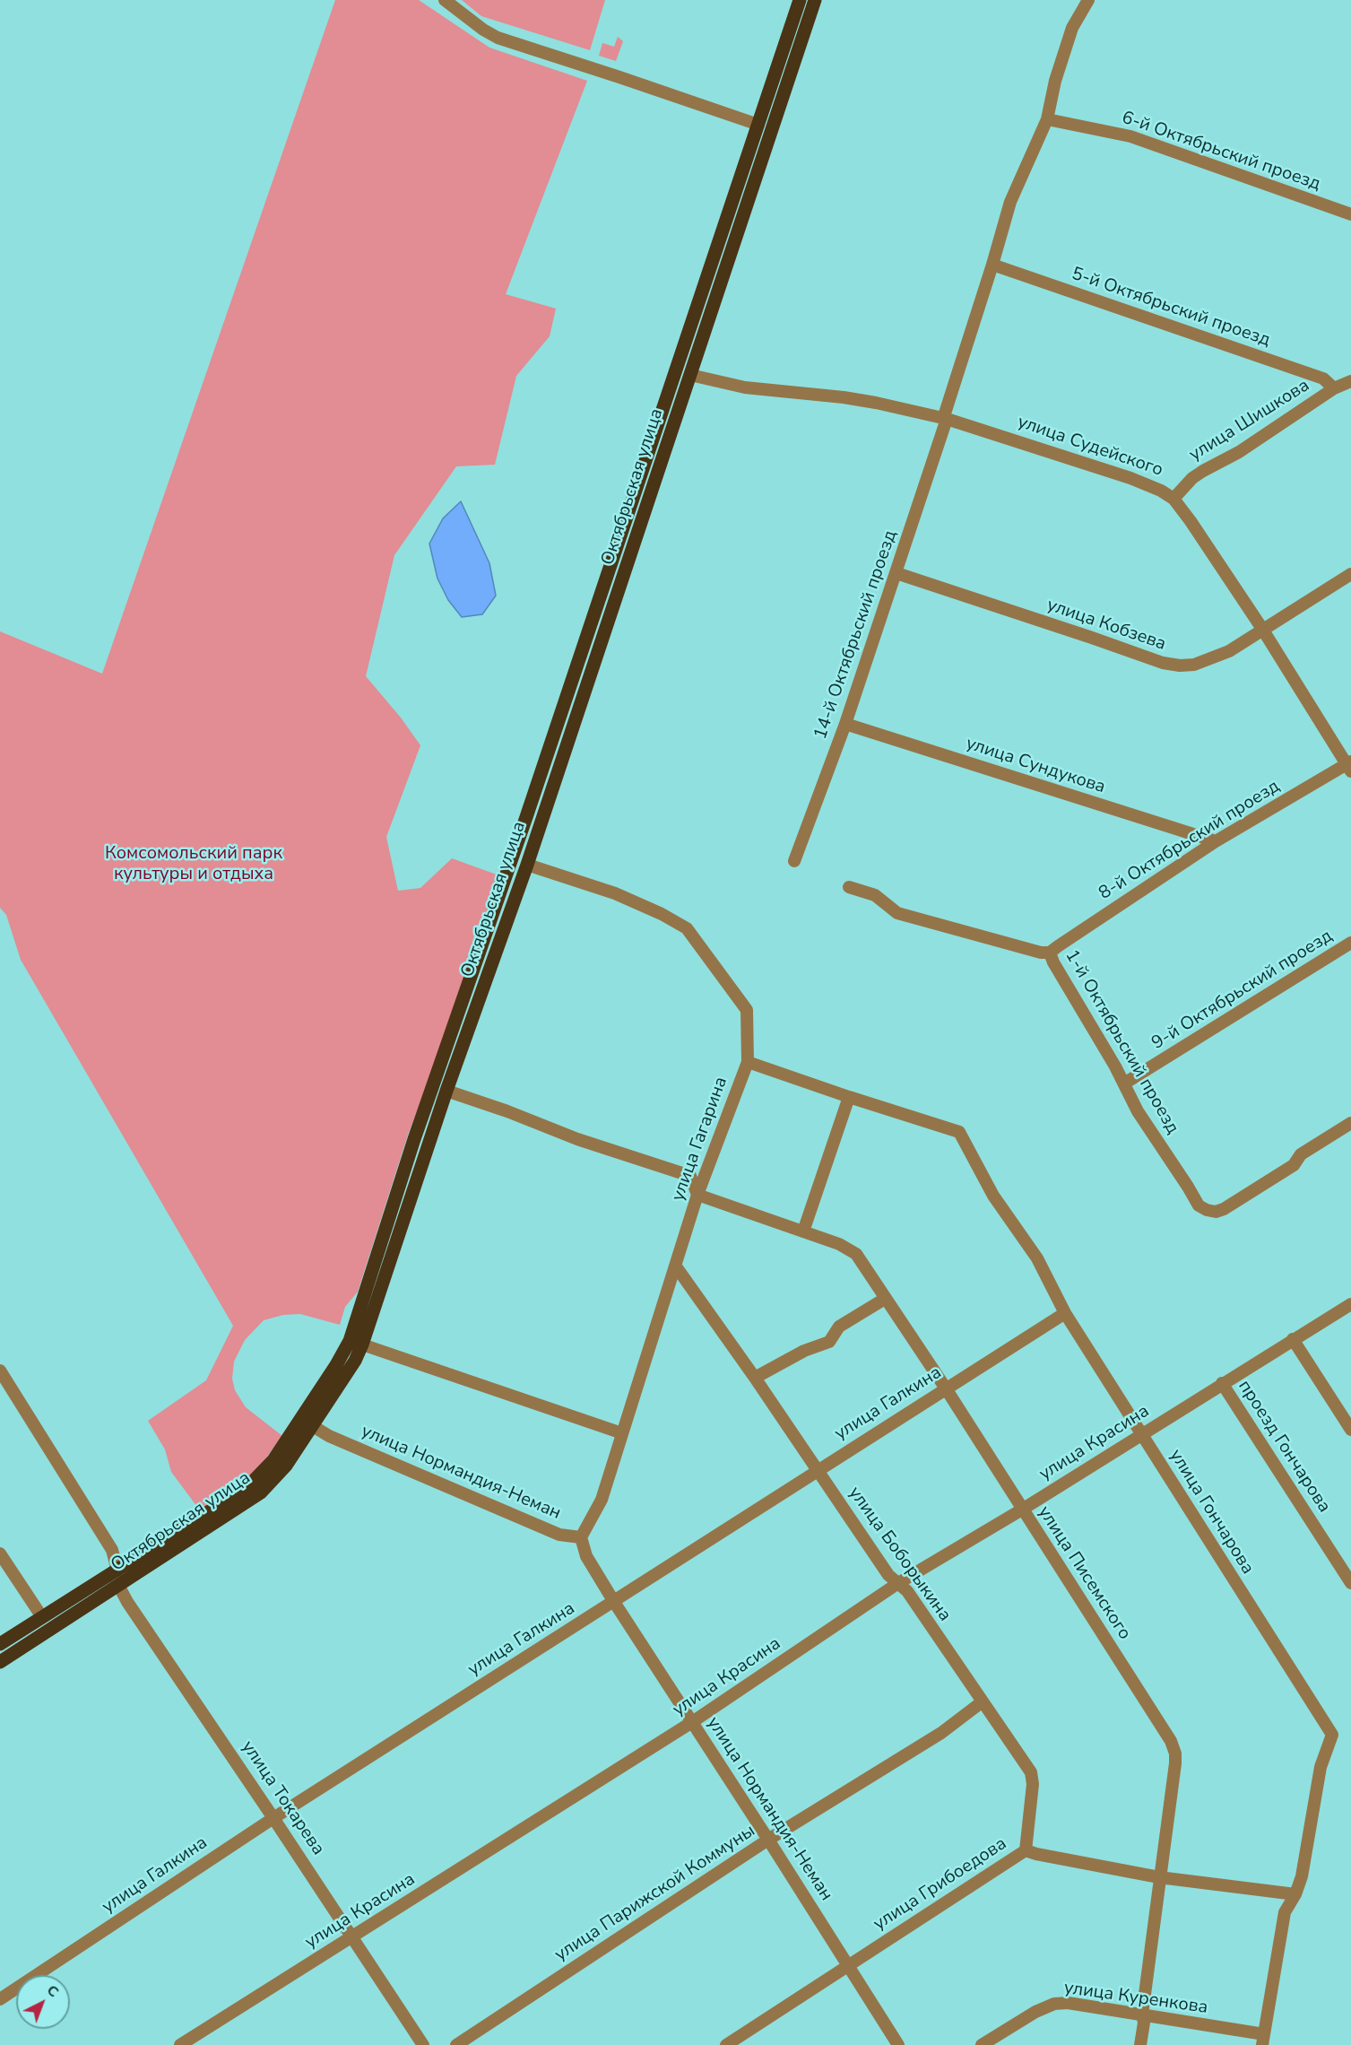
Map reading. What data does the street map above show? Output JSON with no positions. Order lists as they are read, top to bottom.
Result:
{
  "streets": {
    "main road": ["улица Судейского", "Октябрьская улица", "улица Токарева"],
    "street": [
      "6-й Октябрьский проезд",
      "5-й Октябрьский проезд",
      "улица Шишкова",
      "улица Кобзева",
      "14-й Октябрьский проезд",
      "улица Сундукова",
      "8-й Октябрьский проезд",
      "9-й Октябрьский проезд",
      "1-й Октябрьский проезд",
      "улица Гагарина",
      "улица Галкина",
      "улица Красина",
      "проезд Гончарова",
      "улица Нормандия-Неман",
      "улица Гончарова",
      "улица Боборыкина",
      "улица Писемского",
      "улица Грибоедова",
      "улица Парижской Коммуны",
      "улица Куренкова"
    ]
  },
  "crossings": [
    ["6-й Октябрьский проезд", "14-й Октябрьский проезд"],
    ["5-й Октябрьский проезд", "улица Шишкова"],
    ["5-й Октябрьский проезд", "14-й Октябрьский проезд"],
    ["улица Шишкова", "улица Судейского"],
    ["улица Судейского", "Октябрьская улица"],
    ["улица Судейского", "улица Кобзева"],
    ["улица Судейского", "14-й Октябрьский проезд"],
    ["улица Судейского", "8-й Октябрьский проезд"],
    ["Октябрьская улица", "улица Гагарина"],
    ["Октябрьская улица", "улица Нормандия-Неман"],
    ["Октябрьская улица", "улица Токарева"],
    ["улица Кобзева", "14-й Октябрьский проезд"],
    ["14-й Октябрьский проезд", "улица Сундукова"],
    ["улица Сундукова", "8-й Октябрьский проезд"],
    ["8-й Октябрьский проезд", "1-й Октябрьский проезд"],
    ["9-й Октябрьский проезд", "1-й Октябрьский проезд"],
    ["улица Гагарина", "улица Нормандия-Неман"],
    ["улица Гагарина", "улица Гончарова"],
    ["улица Гагарина", "улица Боборыкина"],
    ["улица Гагарина", "улица Писемского"],
    ["улица Галкина", "улица Нормандия-Неман"],
    ["улица Галкина", "улица Гончарова"],
    ["улица Галкина", "улица Боборыкина"],
    ["улица Галкина", "улица Писемского"],
    ["улица Галкина", "улица Токарева"],
    ["улица Красина", "проезд Гончарова"],
    ["улица Красина", "улица Нормандия-Неман"],
    ["улица Красина", "улица Гончарова"],
    ["улица Красина", "улица Боборыкина"],
    ["улица Красина", "улица Писемского"],
    ["улица Красина", "улица Токарева"],
    ["улица Нормандия-Неман", "улица Грибоедова"],
    ["улица Нормандия-Неман", "улица Парижской Коммуны"],
    ["улица Гончарова", "улица Грибоедова"],
    ["улица Гончарова", "улица Куренкова"],
    ["улица Боборыкина", "улица Грибоедова"],
    ["улица Боборыкина", "улица Парижской Коммуны"],
    ["улица Писемского", "улица Грибоедова"],
    ["улица Писемского", "улица Куренкова"]
  ],
  "parks": ["Комсомольский парк культуры и отдыха"],
  "north": "top right"
}
